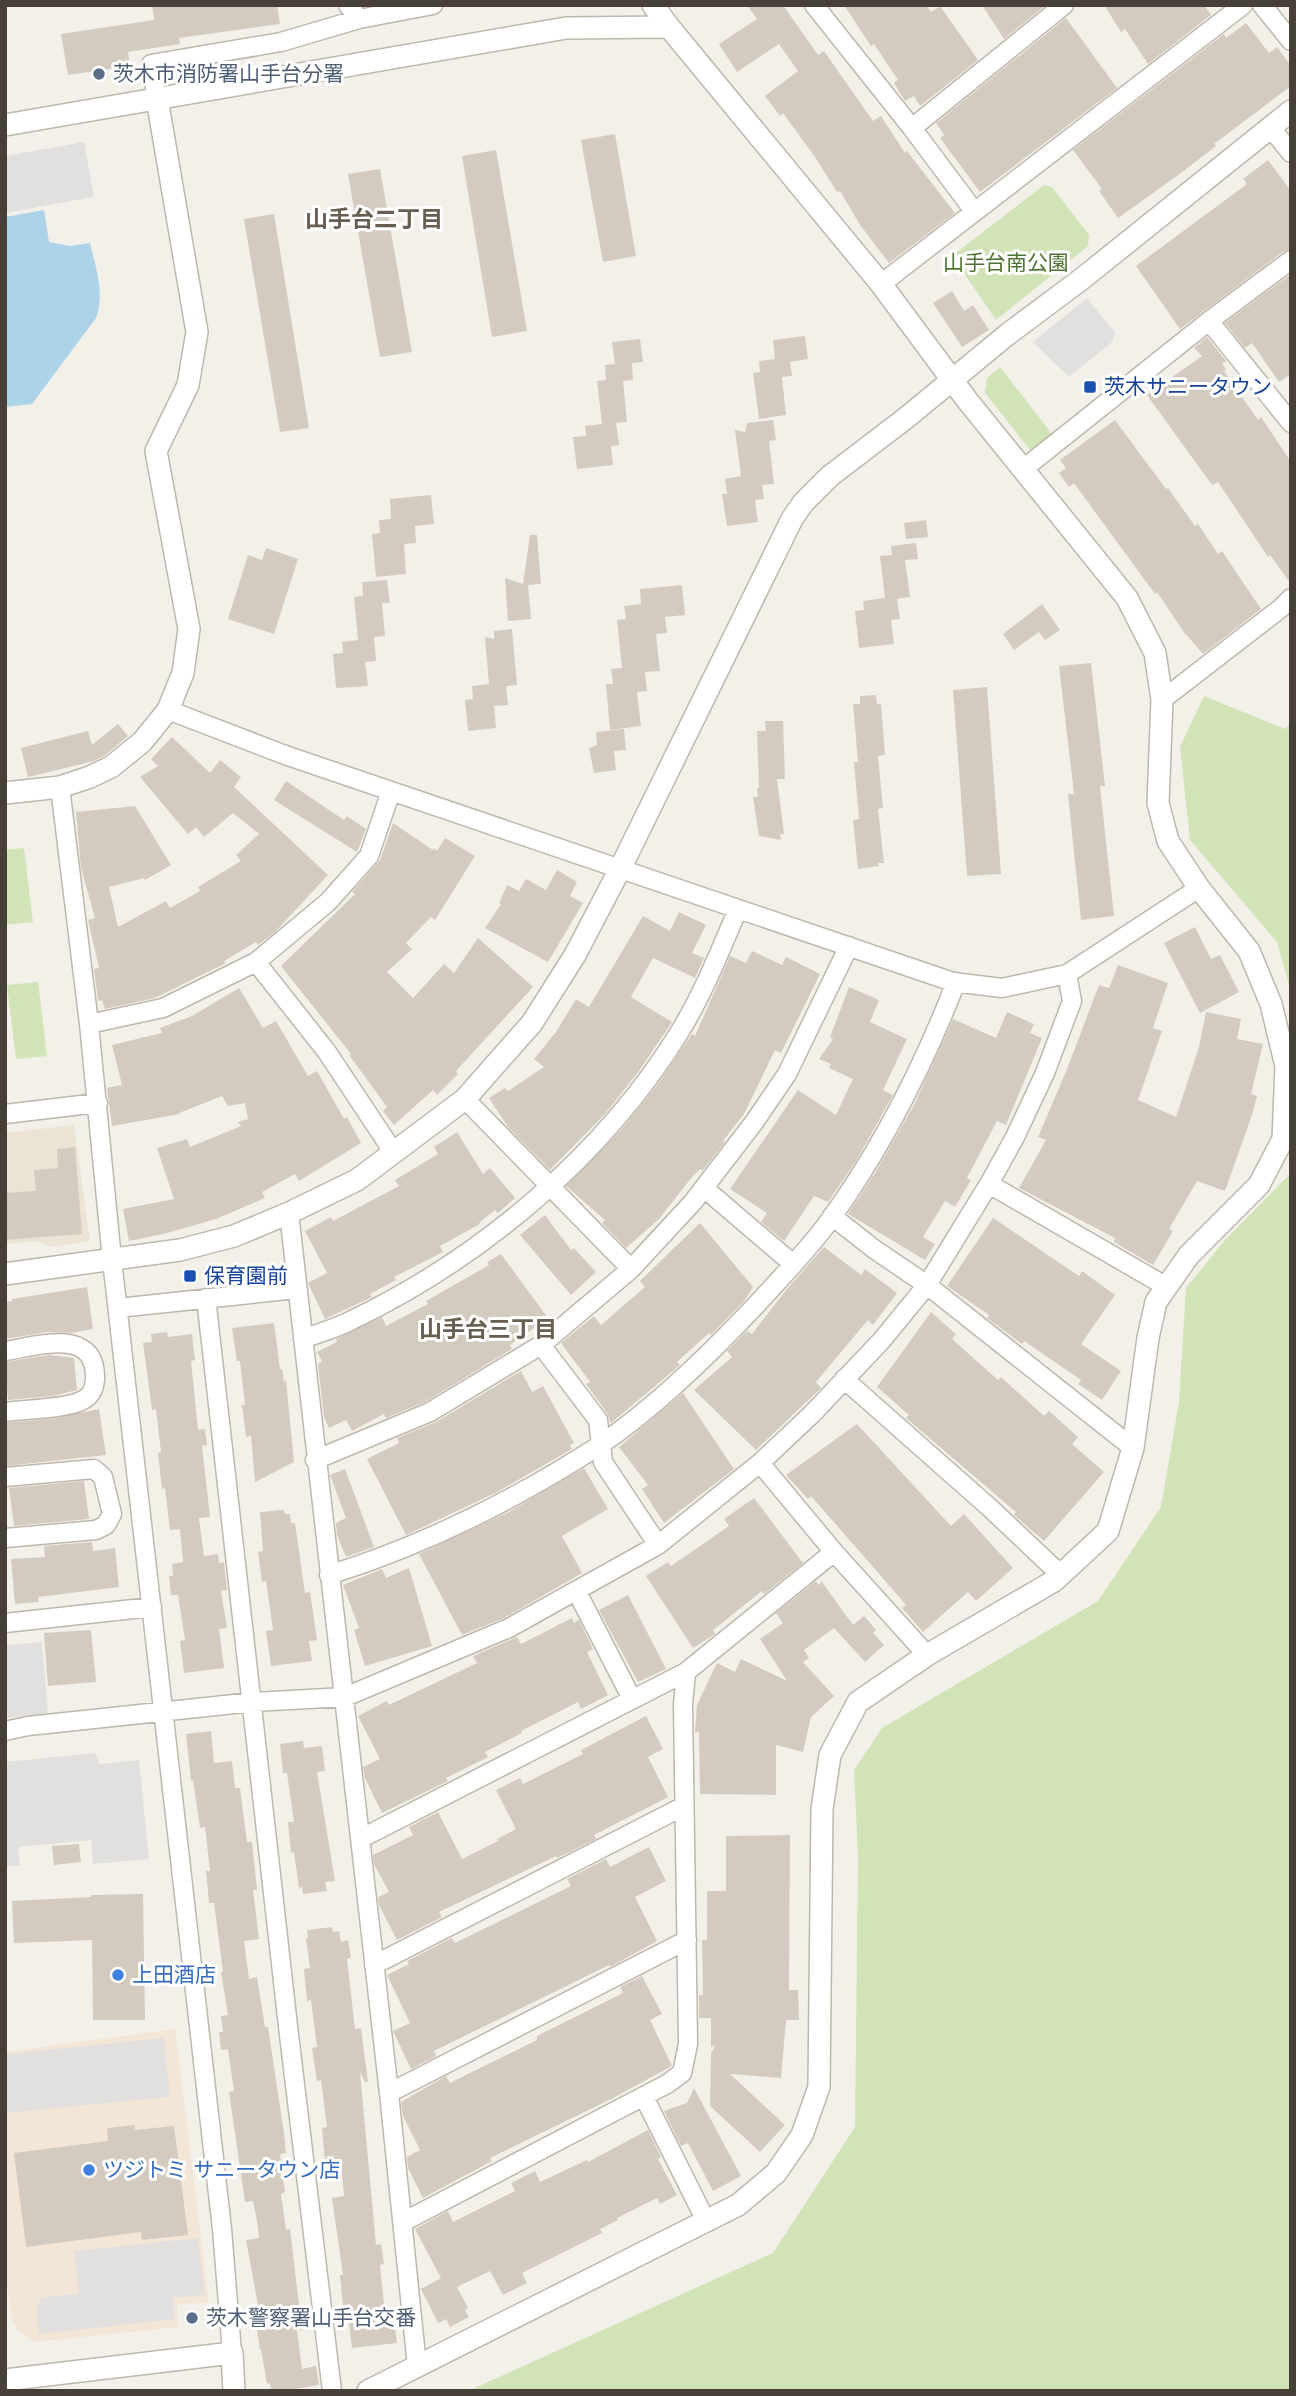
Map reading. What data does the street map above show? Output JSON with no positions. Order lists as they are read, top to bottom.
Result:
{
  "districts": ["山手台二丁目", "山手台三丁目"],
  "parks": ["山手台南公園"],
  "places": {
    "other": [
      "茨木市消防署山手台分署",
      "上田酒店",
      "ツジトミ サニータウン店",
      "茨木警察署山手台交番"
    ],
    "transit": ["茨木サニータウン", "保育園前"]
  }
}
